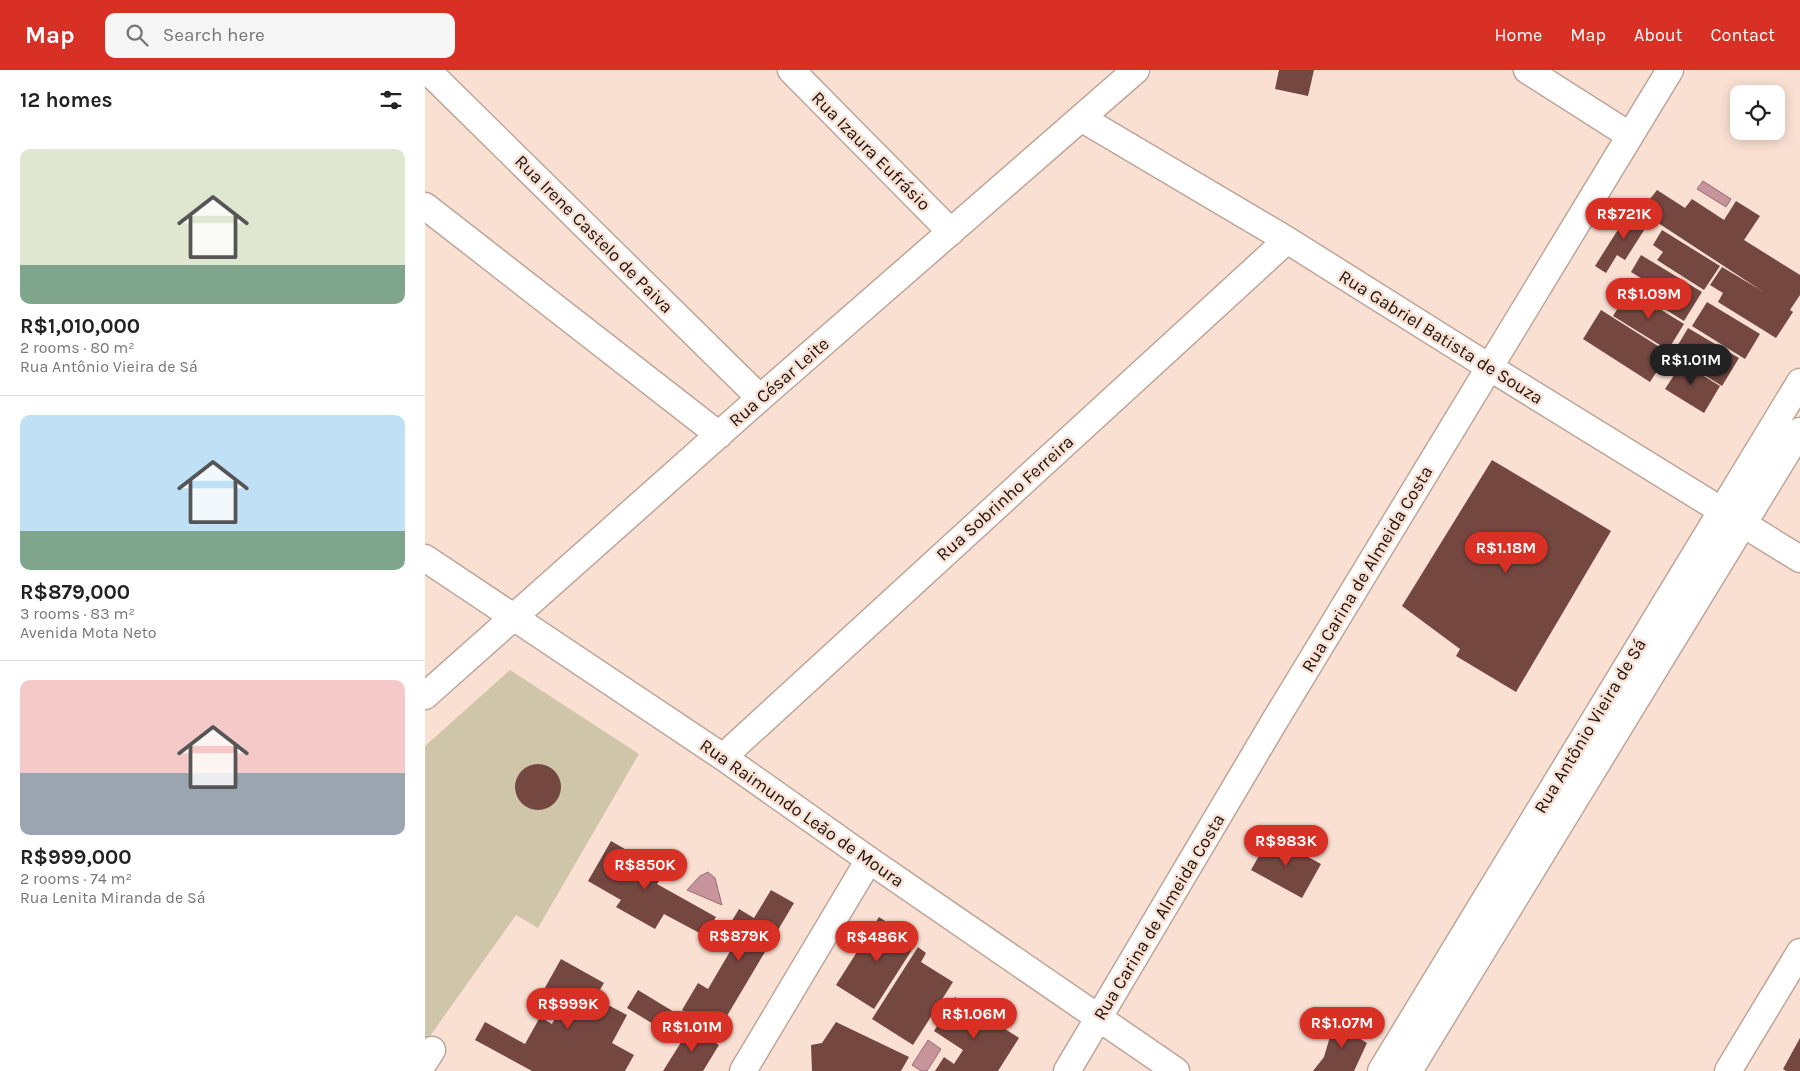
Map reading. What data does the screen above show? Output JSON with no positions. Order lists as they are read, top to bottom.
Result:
{
  "streets": {
    "street": [
      "Rua Izaura Eufrásio",
      "Rua Irene Castelo de Paiva",
      "Rua Gabriel Batista de Souza",
      "Rua César Leite",
      "Rua Sobrinho Ferreira",
      "Rua Carina de Almeida Costa",
      "Rua Antônio Vieira de Sá",
      "Rua Raimundo Leão de Moura"
    ]
  },
  "crossings": [
    ["Rua Izaura Eufrásio", "Rua César Leite"],
    ["Rua Irene Castelo de Paiva", "Rua César Leite"],
    ["Rua Gabriel Batista de Souza", "Rua César Leite"],
    ["Rua Gabriel Batista de Souza", "Rua Sobrinho Ferreira"],
    ["Rua Gabriel Batista de Souza", "Rua Carina de Almeida Costa"],
    ["Rua Gabriel Batista de Souza", "Rua Antônio Vieira de Sá"],
    ["Rua César Leite", "Rua Raimundo Leão de Moura"],
    ["Rua Sobrinho Ferreira", "Rua Raimundo Leão de Moura"],
    ["Rua Carina de Almeida Costa", "Rua Raimundo Leão de Moura"]
  ],
  "page": {
    "header": "Map",
    "search": "Search here",
    "nav": [
      "Home",
      "Map",
      "About",
      "Contact"
    ],
    "heading": "12 homes",
    "list": [
      {
        "name": "R$1,010,000",
        "note": "2 rooms · 80 m² · Rua Antônio Vieira de Sá"
      },
      {
        "name": "R$879,000",
        "note": "3 rooms · 83 m² · Avenida Mota Neto"
      },
      {
        "name": "R$999,000",
        "note": "2 rooms · 74 m² · Rua Lenita Miranda de Sá"
      }
    ],
    "price": [
      "R$721K",
      "R$1.09M",
      "R$1.01M",
      "R$1.18M",
      "R$983K",
      "R$850K",
      "R$879K",
      "R$486K",
      "R$999K",
      "R$1.06M",
      "R$1.07M",
      "R$1.01M"
    ]
  }
}
